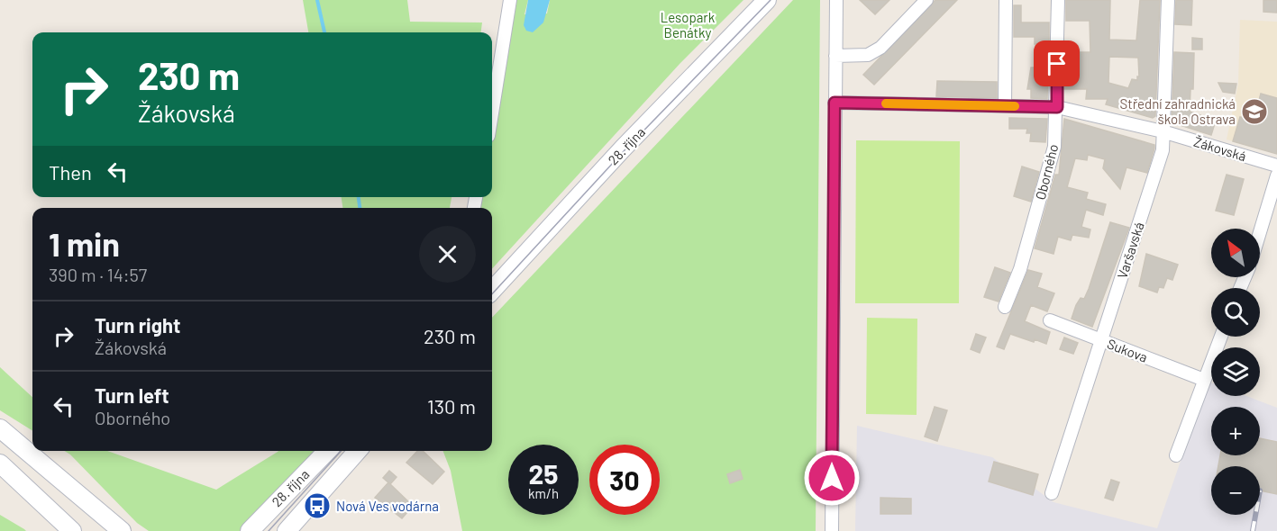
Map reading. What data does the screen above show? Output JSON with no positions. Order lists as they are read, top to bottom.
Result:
{
  "streets": {
    "main road": ["28. října"],
    "street": [
      "Žákovská",
      "Oborného",
      "Varšavská",
      "Sukova"
    ]
  },
  "crossings": [
    ["Žákovská", "Oborného"],
    ["Žákovská", "Varšavská"],
    ["Varšavská", "Sukova"]
  ],
  "parks": ["Lesopark Benátky"],
  "places": {
    "school or university": ["Střední zahradnická škola Ostrava"],
    "bus stop": ["Nová Ves vodárna"]
  },
  "north": "top left",
  "page": {
    "turn": ["230 m", "Žákovská"],
    "then": "Then",
    "heading": ["1 min", "390 m · 14:57"],
    "map_buttons": ["+", "−"],
    "list": [
      {
        "name": "Turn right",
        "note": "Žákovská",
        "value": "230 m"
      },
      {
        "name": "Turn left",
        "note": "Oborného",
        "value": "130 m"
      }
    ],
    "speed": "25 km/h",
    "limit": "30"
  }
}
